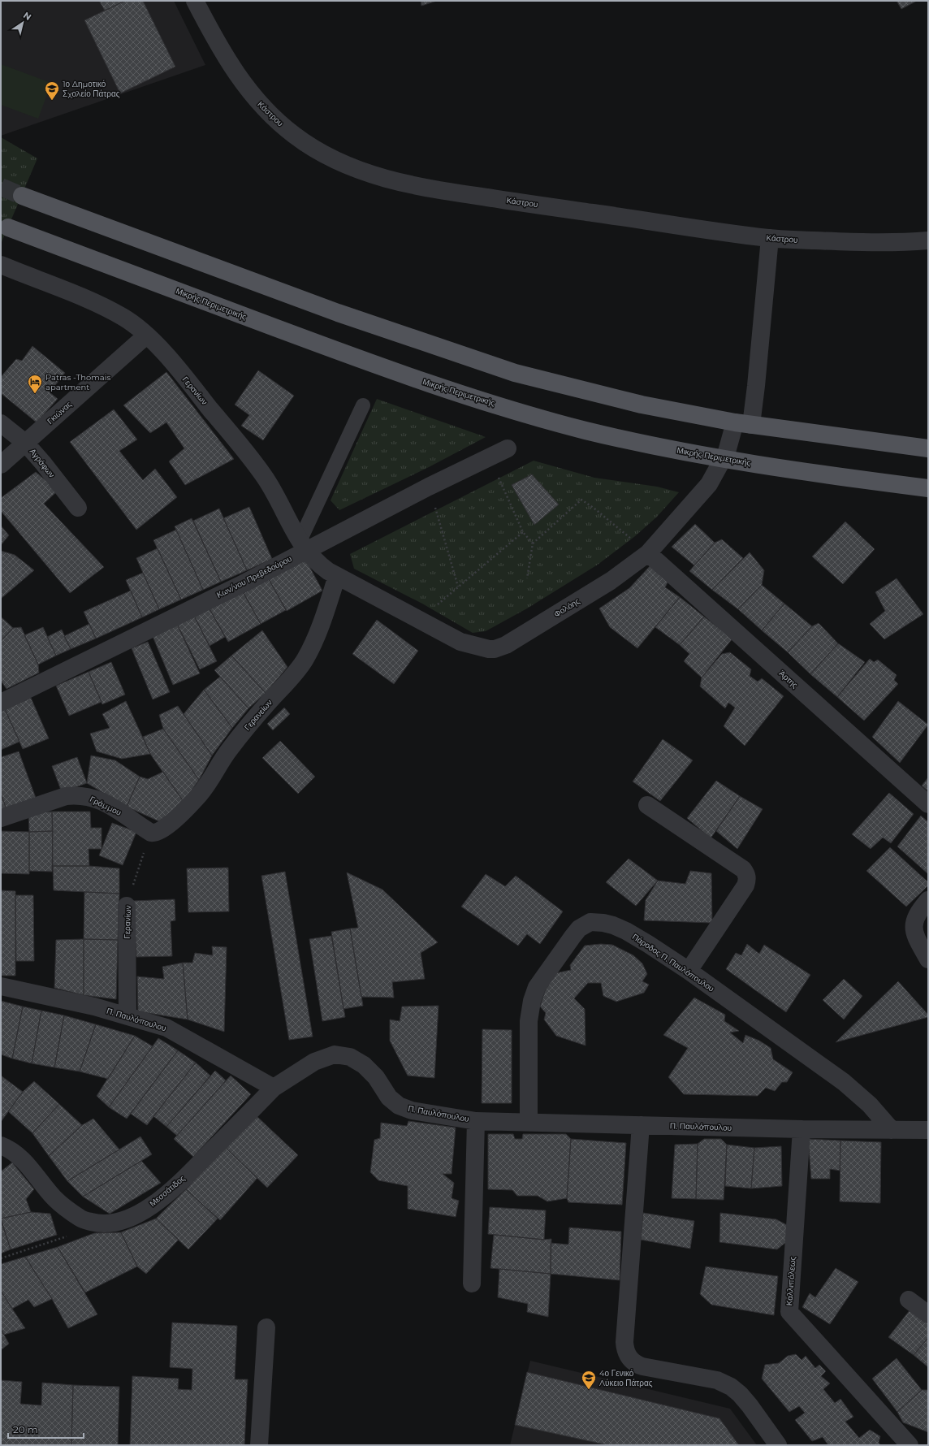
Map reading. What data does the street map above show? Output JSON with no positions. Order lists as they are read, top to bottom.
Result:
{
  "streets": {
    "main road": ["Μικρής Περιμετρικής"],
    "street": [
      "Κάστρου",
      "Γερανίων",
      "Γκιώνας",
      "Αγράφων",
      "Κων/νου Πρεβεδούρου",
      "Φολόης",
      "Άρτης",
      "Γερανείων",
      "Γράμμου",
      "Πάροδος Π. Παυλόπουλου",
      "Π. Παυλόπουλου",
      "Μεσσάτιδος",
      "Καλλιπόλεως"
    ]
  },
  "crossings": [
    ["Κάστρου", "Φολόης"],
    ["Μικρής Περιμετρικής", "Φολόης"],
    ["Γερανίων", "Γκιώνας"],
    ["Γερανίων", "Κων/νου Πρεβεδούρου"],
    ["Γερανίων", "Φολόης"],
    ["Γερανίων", "Γερανείων"],
    ["Γερανίων", "Γράμμου"],
    ["Γερανίων", "Π. Παυλόπουλου"],
    ["Γκιώνας", "Αγράφων"],
    ["Φολόης", "Άρτης"],
    ["Φολόης", "Γερανείων"],
    ["Γερανείων", "Γράμμου"],
    ["Πάροδος Π. Παυλόπουλου", "Π. Παυλόπουλου"],
    ["Π. Παυλόπουλου", "Μεσσάτιδος"],
    ["Π. Παυλόπουλου", "Καλλιπόλεως"]
  ],
  "places": {
    "school or university": ["1ο Δημοτικό Σχολείο Πάτρας", "4ο Γενικό Λύκειο Πάτρας"],
    "hotel": ["Patras -Thomais apartment"]
  },
  "scale_bar": "20 m",
  "north": "top right"
}
